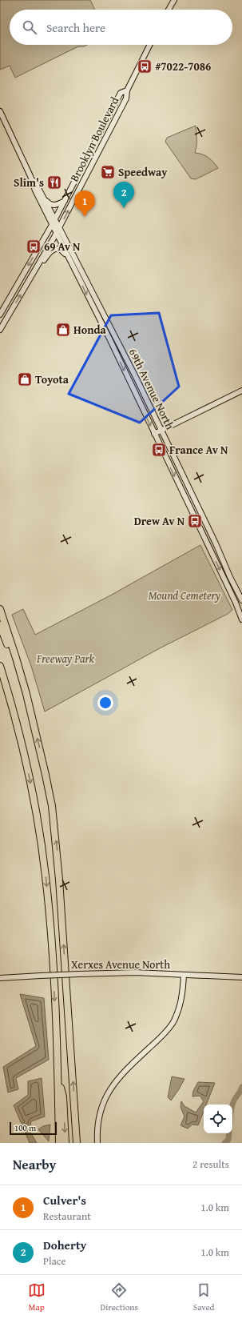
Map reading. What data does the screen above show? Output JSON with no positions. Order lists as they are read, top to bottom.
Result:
{
  "streets": {
    "street": ["Brooklyn Boulevard", "69th Avenue North", "Xerxes Avenue North"]
  },
  "crossings": [
    ["Brooklyn Boulevard", "69th Avenue North"]
  ],
  "parks": ["Mound Cemetery", "Freeway Park"],
  "places": {
    "bus stop": [
      "#7022-7086",
      "69 Av N",
      "France Av N",
      "Drew Av N"
    ],
    "supermarket": ["Speedway"],
    "restaurant": ["Slim's"],
    "shop": ["Honda", "Toyota"]
  },
  "scale_bar": "100 m",
  "page": {
    "search": "Search here",
    "pins": ["2", "1"],
    "scale": "100 m",
    "heading": ["Nearby", "2 results"],
    "list": [
      {
        "mark": "1",
        "name": "Culver's",
        "note": "Restaurant",
        "value": "1.0 km"
      },
      {
        "mark": "2",
        "name": "Doherty",
        "note": "Place",
        "value": "1.0 km"
      }
    ],
    "nav": ["Map", "Directions", "Saved"]
  }
}
